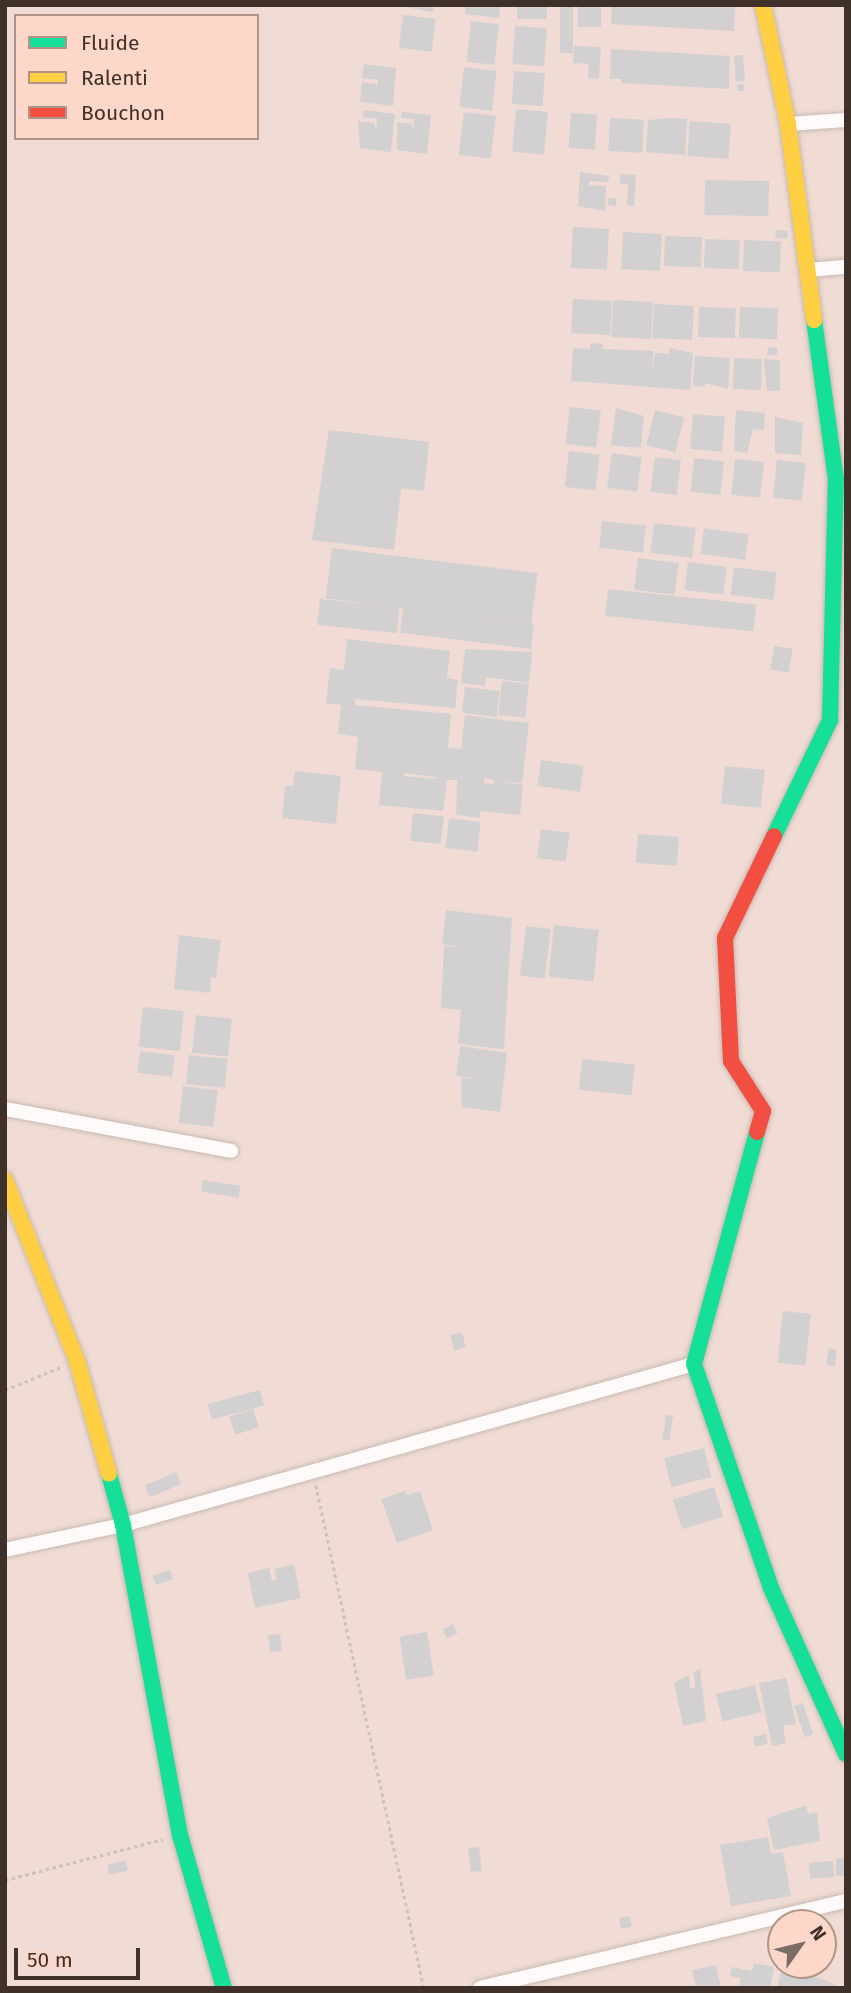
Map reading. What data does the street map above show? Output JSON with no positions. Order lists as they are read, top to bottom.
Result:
{
  "legend": ["Fluide", "Ralenti", "Bouchon"],
  "scale_bar": "50 m",
  "north": "top right"
}
